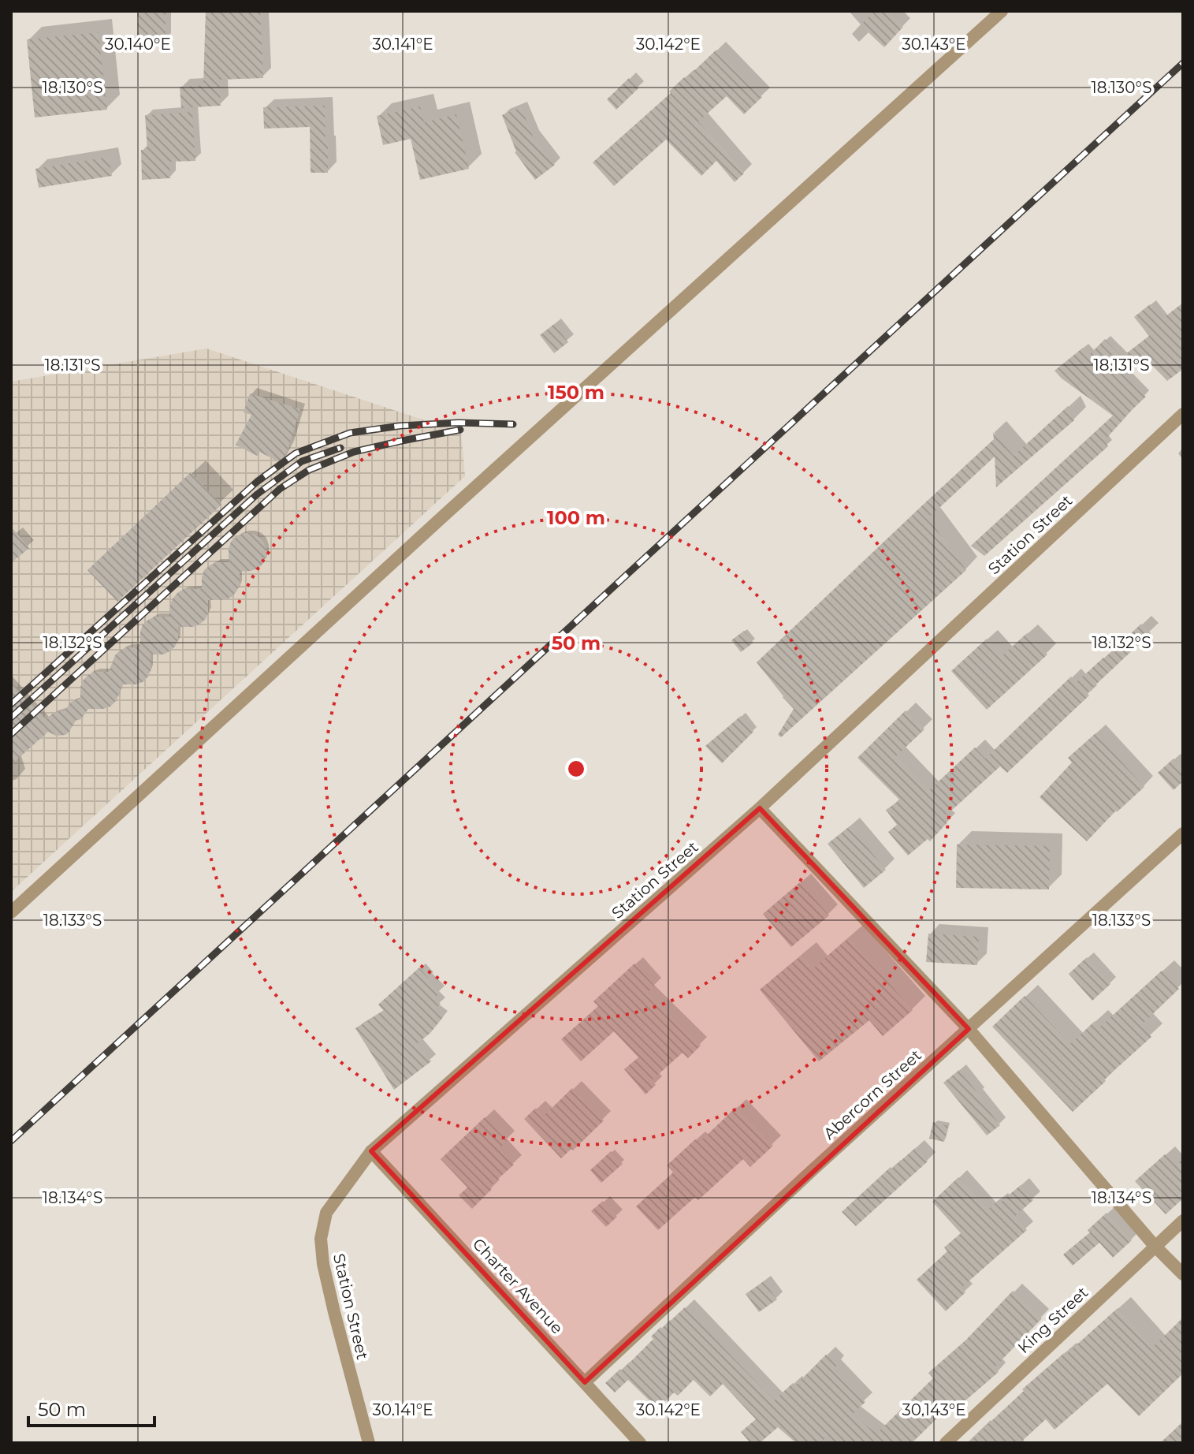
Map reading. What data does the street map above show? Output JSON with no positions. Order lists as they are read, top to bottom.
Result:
{
  "streets": {
    "street": [
      "Station Street",
      "Abercorn Street",
      "Charter Avenue",
      "King Street"
    ]
  },
  "crossings": [
    ["Station Street", "Charter Avenue"],
    ["Abercorn Street", "Charter Avenue"]
  ],
  "scale_bar": "50 m",
  "coordinates": [
    "30.140°E",
    "30.141°E",
    "30.142°E",
    "30.143°E",
    "18.130°S",
    "18.131°S",
    "18.132°S",
    "18.133°S",
    "18.134°S"
  ],
  "rings": ["150 m", "100 m", "50 m"]
}
